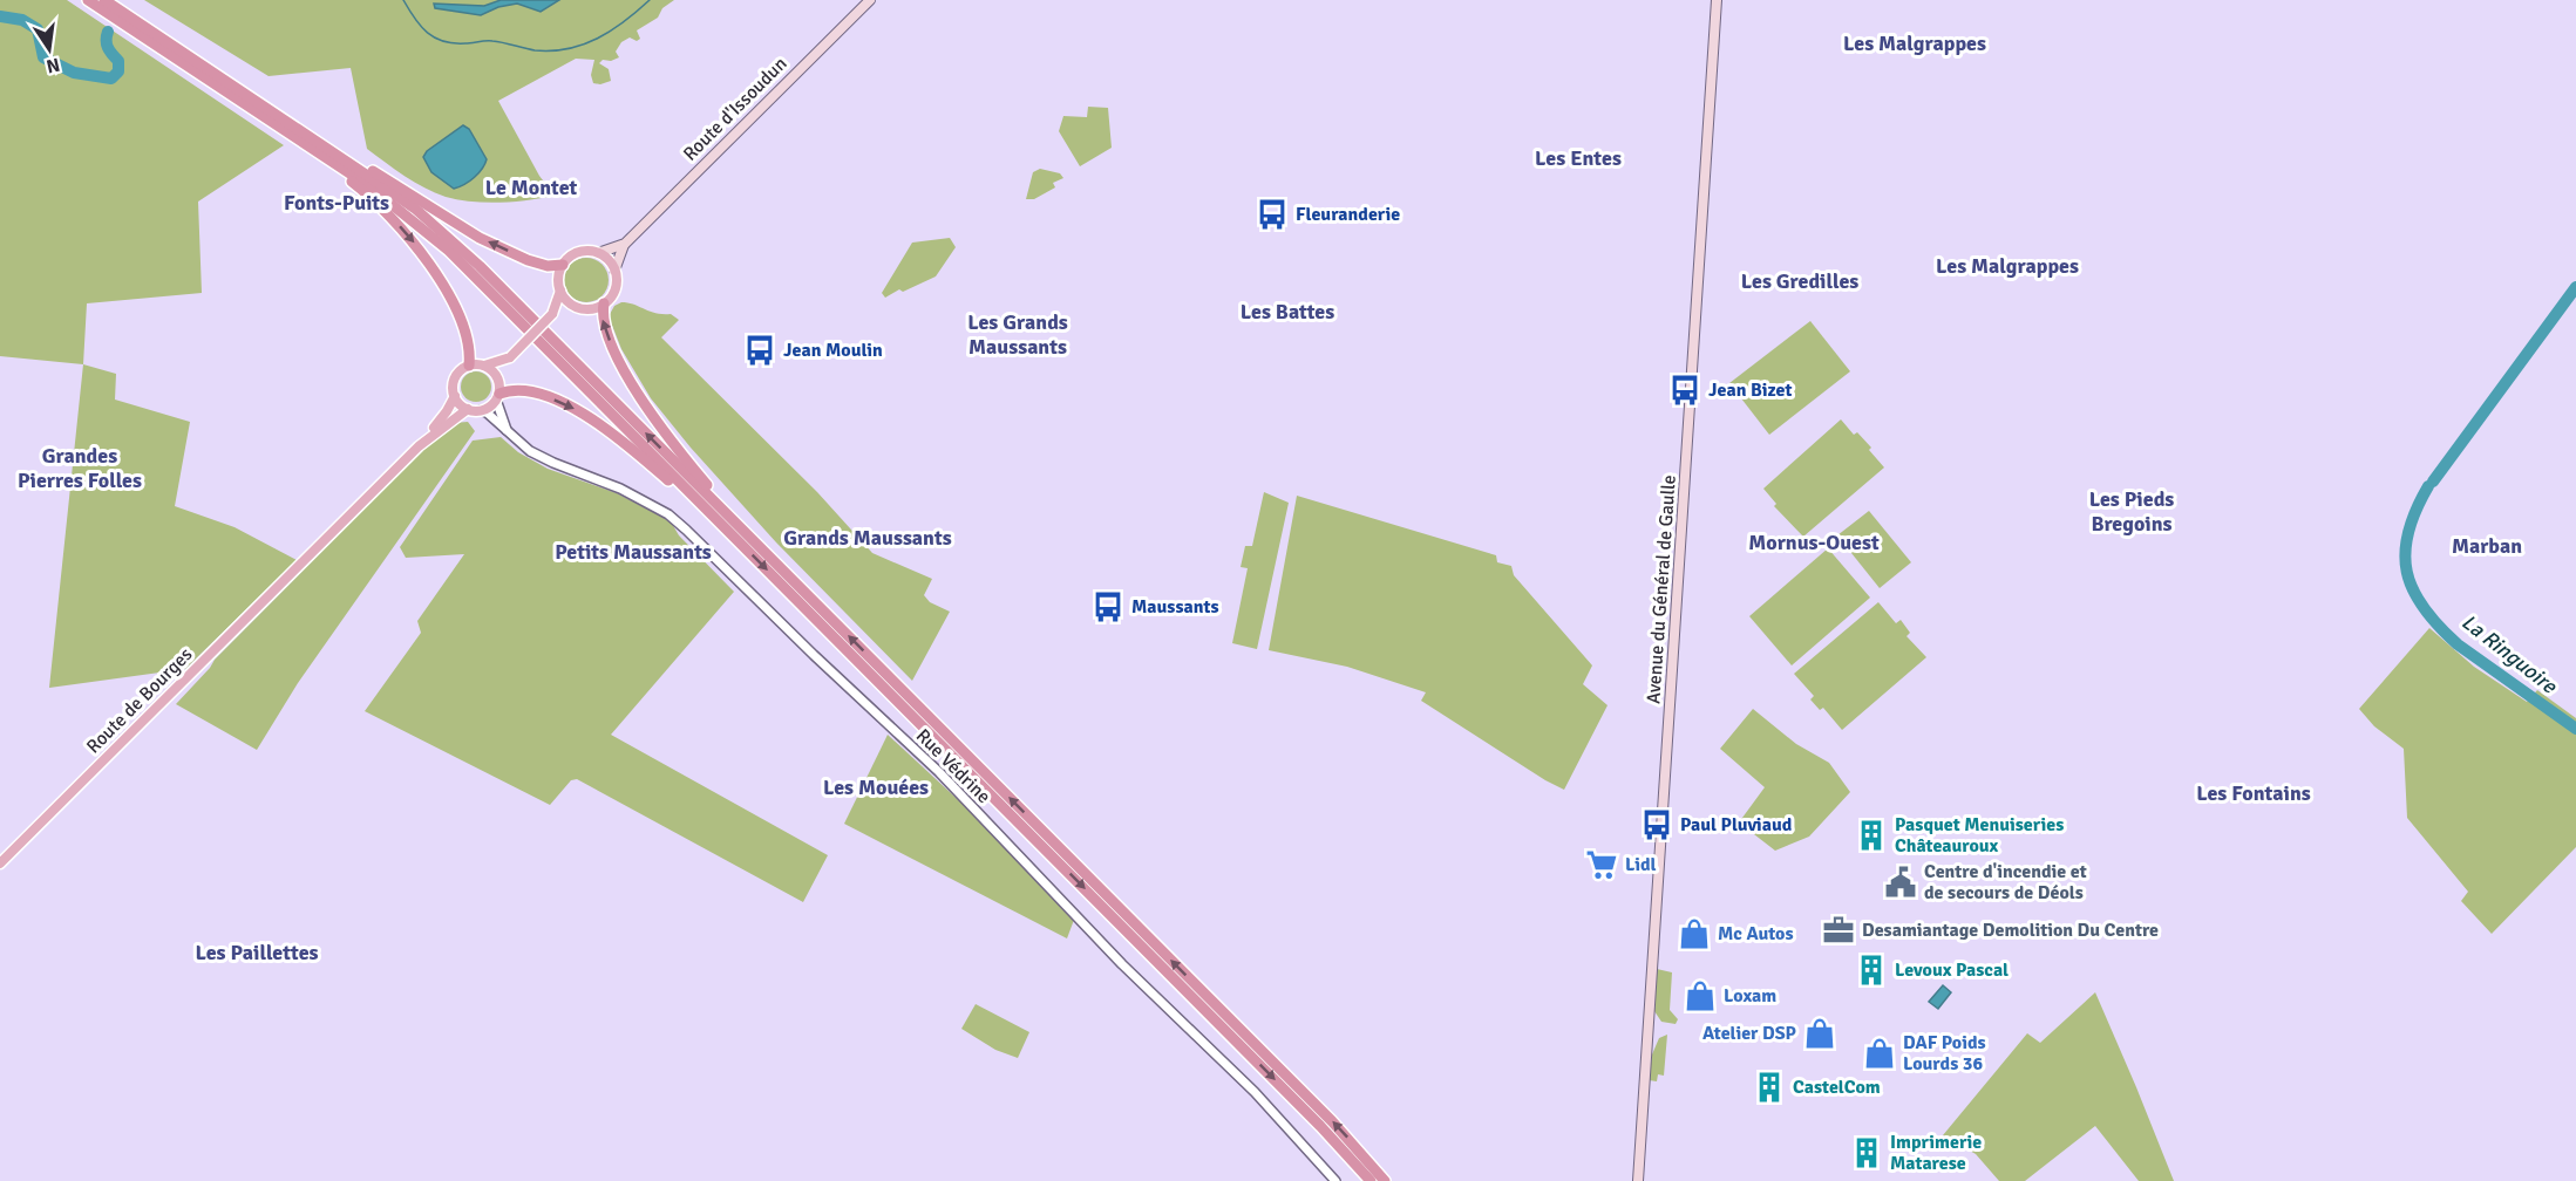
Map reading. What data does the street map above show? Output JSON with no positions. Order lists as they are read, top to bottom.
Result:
{
  "streets": {
    "main road": ["Route d'Issoudun", "Avenue du Général de Gaulle", "Route de Bourges"],
    "street": ["Rue Védrine"]
  },
  "districts": [
    "Les Malgrappes",
    "Les Entes",
    "Le Montet",
    "Fonts-Puits",
    "Les Malgrappes",
    "Les Gredilles",
    "Les Battes",
    "Les Grands Maussants",
    "Grandes Pierres Folles",
    "Les Pieds Bregoins",
    "Grands Maussants",
    "Mornus-Ouest",
    "Marban",
    "Petits Maussants",
    "Les Mouées",
    "Les Fontains",
    "Les Paillettes"
  ],
  "water": ["La Ringuoire"],
  "places": {
    "bus stop": [
      "Fleuranderie",
      "Jean Moulin",
      "Jean Bizet",
      "Maussants",
      "Paul Pluviaud"
    ],
    "building": [
      "Pasquet Menuiseries Châteauroux",
      "Levoux Pascal",
      "CastelCom",
      "Imprimerie Matarese"
    ],
    "supermarket": ["Lidl"],
    "public building": ["Centre d'incendie et de secours de Déols"],
    "office": ["Desamiantage Demolition Du Centre"],
    "shop": [
      "Mc Autos",
      "Loxam",
      "Atelier DSP",
      "DAF Poids Lourds 36"
    ]
  },
  "north": "bottom"
}
